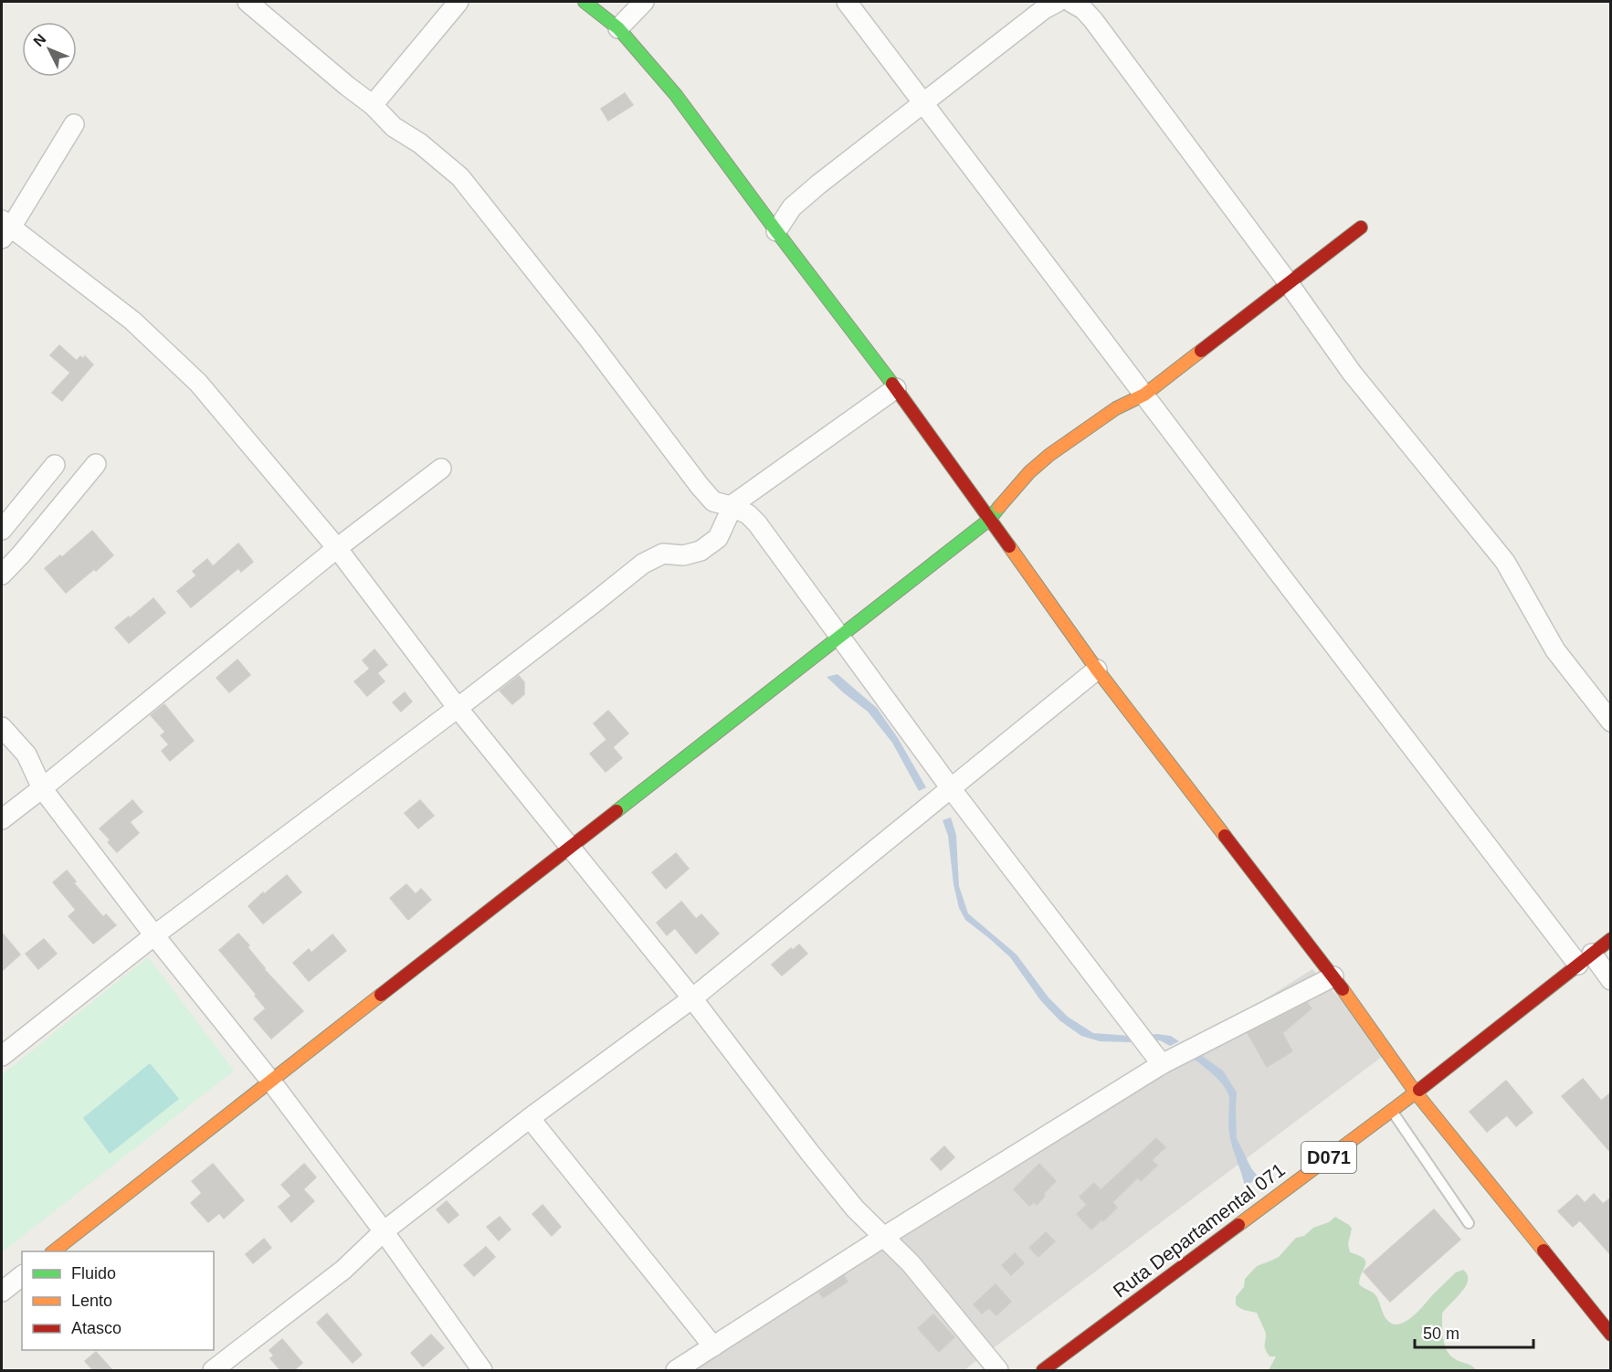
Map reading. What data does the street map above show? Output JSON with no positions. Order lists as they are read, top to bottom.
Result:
{
  "streets": {
    "street": ["D071", "Ruta Departamental 071"]
  },
  "legend": ["Fluido", "Lento", "Atasco"],
  "scale_bar": "50 m",
  "north": "top left"
}
